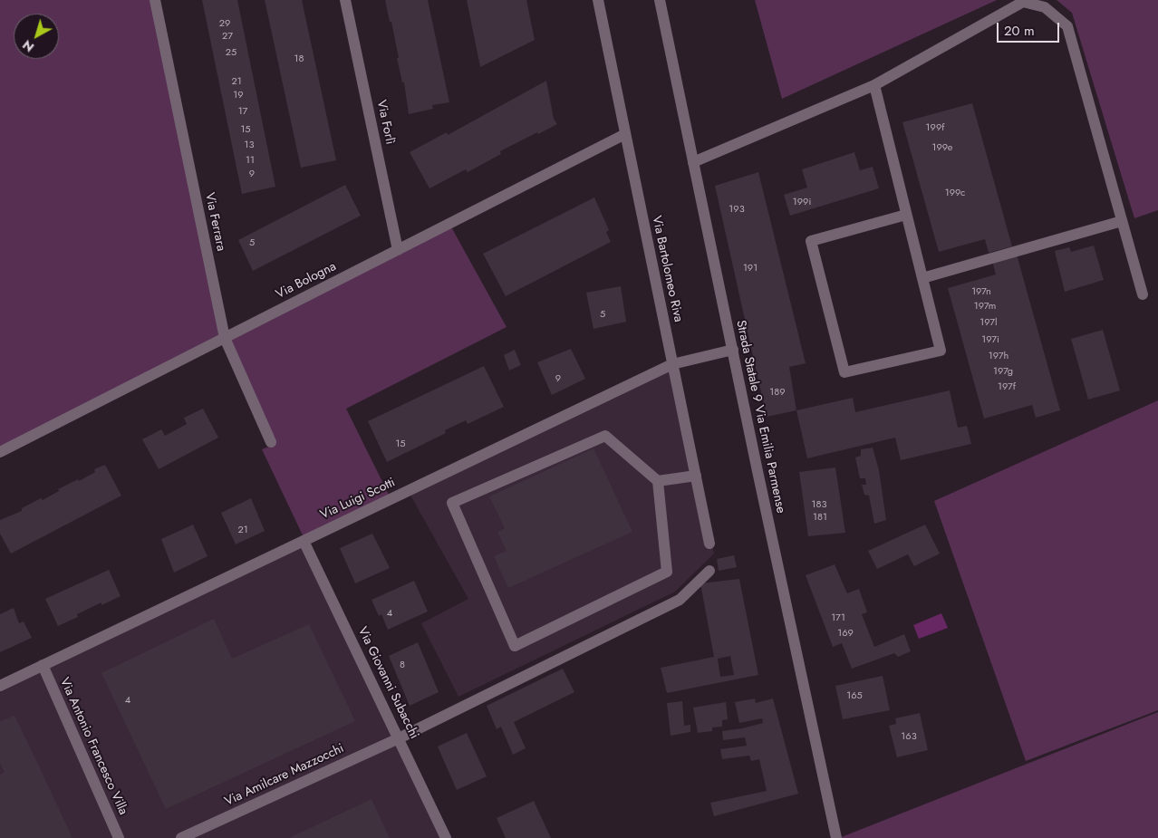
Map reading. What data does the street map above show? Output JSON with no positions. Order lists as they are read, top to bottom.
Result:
{
  "streets": {
    "street": [
      "Via Forlì",
      "Via Ferrara",
      "Via Bartolomeo Riva",
      "Via Bologna",
      "Strada Statale 9 Via Emilia Parmense",
      "Via Luigi Scotti",
      "Via Giovanni Subacchi",
      "Via Antonio Francesco Villa",
      "Via Amilcare Mazzocchi"
    ]
  },
  "crossings": [
    ["Via Forlì", "Via Bologna"],
    ["Via Ferrara", "Via Bologna"],
    ["Via Bartolomeo Riva", "Via Bologna"],
    ["Via Bartolomeo Riva", "Via Luigi Scotti"],
    ["Strada Statale 9 Via Emilia Parmense", "Via Luigi Scotti"],
    ["Via Luigi Scotti", "Via Giovanni Subacchi"],
    ["Via Luigi Scotti", "Via Antonio Francesco Villa"],
    ["Via Giovanni Subacchi", "Via Amilcare Mazzocchi"]
  ],
  "house_numbers": [
    "29",
    "27",
    "25",
    "18",
    "21",
    "19",
    "17",
    "199f",
    "15",
    "13",
    "199e",
    "11",
    "9",
    "199c",
    "199i",
    "193",
    "5",
    "191",
    "197n",
    "197m",
    "5",
    "197l",
    "197i",
    "197h",
    "197g",
    "9",
    "197f",
    "189",
    "15",
    "183",
    "181",
    "21",
    "4",
    "171",
    "169",
    "8",
    "165",
    "4",
    "163"
  ],
  "scale_bar": "20 m",
  "north": "bottom left"
}
